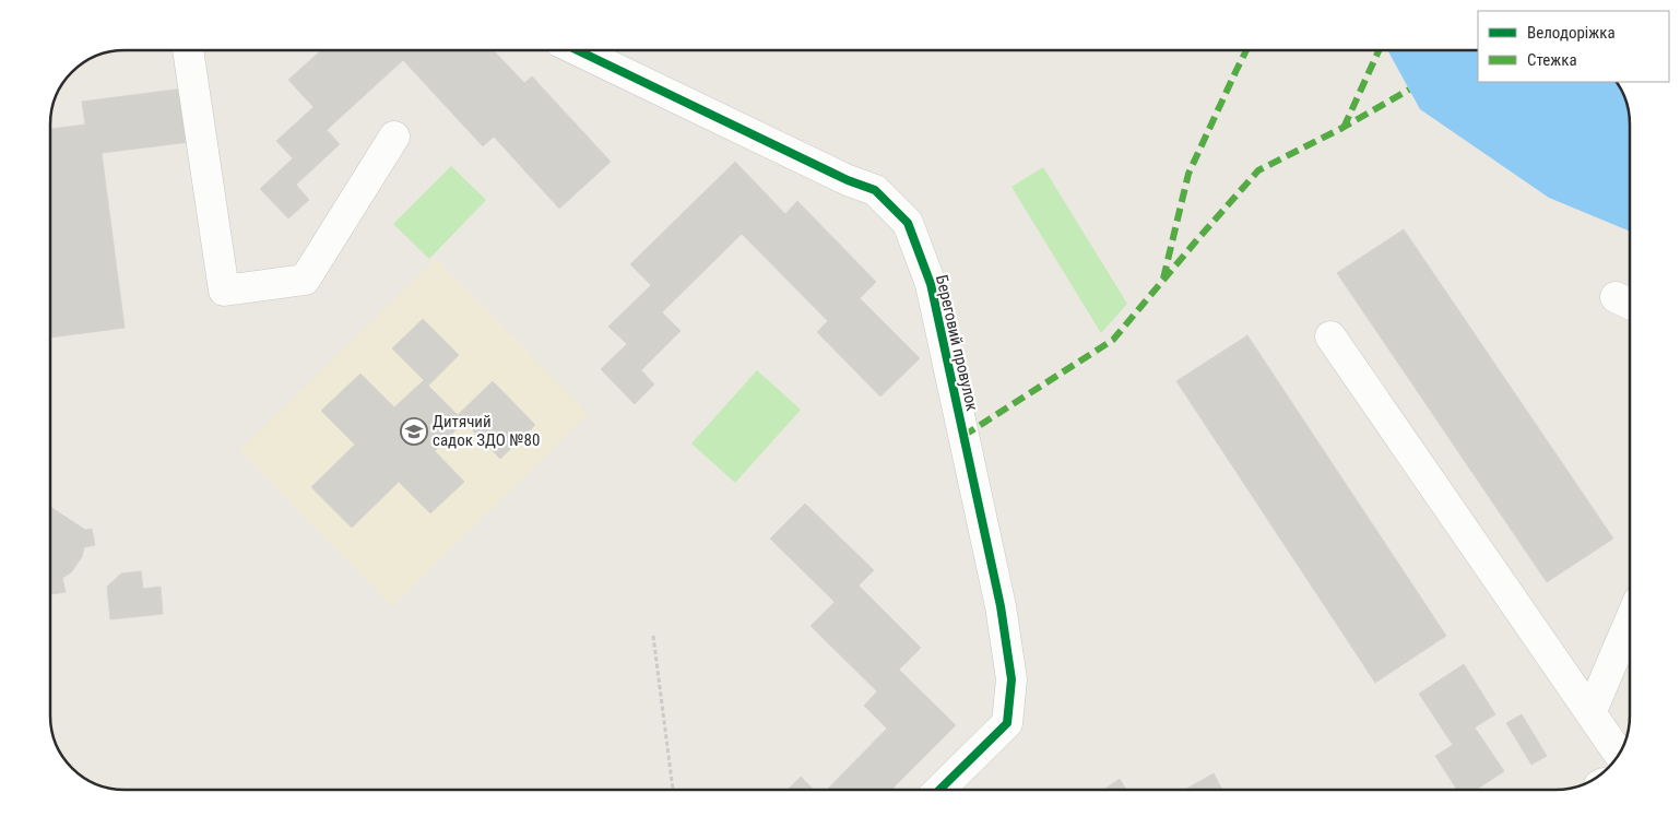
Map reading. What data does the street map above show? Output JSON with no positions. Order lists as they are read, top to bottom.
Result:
{
  "streets": {
    "street": ["Береговий провулок"]
  },
  "places": {
    "school or university": ["Дитячий садок ЗДО №80"]
  },
  "legend": ["Велодоріжка", "Стежка"]
}
